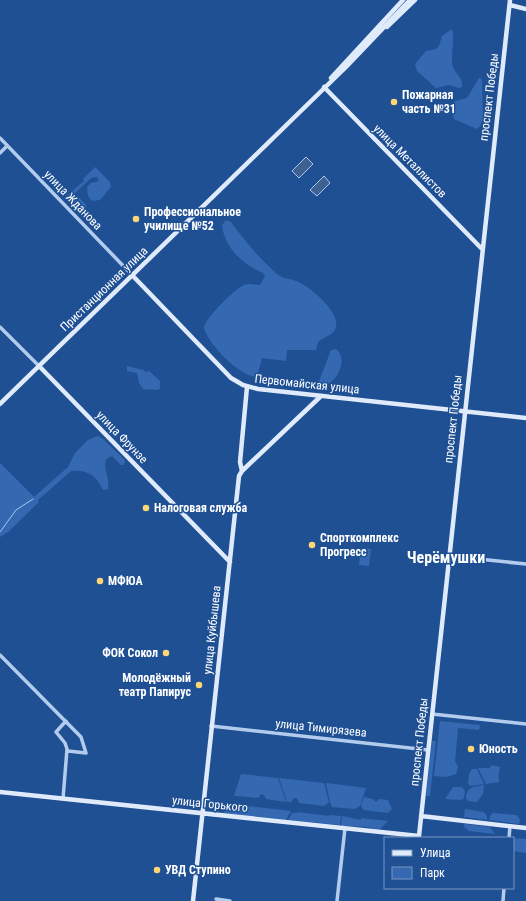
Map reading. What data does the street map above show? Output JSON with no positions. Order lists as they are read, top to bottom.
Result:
{
  "streets": {
    "main road": [
      "проспект Победы",
      "улица Металлистов",
      "Пристанционная улица",
      "Первомайская улица",
      "улица Фрунзе",
      "улица Куйбышева",
      "улица Горького"
    ],
    "street": ["улица Жданова", "улица Тимирязева"]
  },
  "crossings": [
    ["проспект Победы", "улица Металлистов"],
    ["проспект Победы", "Первомайская улица"],
    ["проспект Победы", "улица Тимирязева"],
    ["проспект Победы", "улица Горького"],
    ["улица Металлистов", "Пристанционная улица"],
    ["улица Жданова", "Пристанционная улица"],
    ["улица Жданова", "Первомайская улица"],
    ["Пристанционная улица", "Первомайская улица"],
    ["Пристанционная улица", "улица Фрунзе"],
    ["улица Фрунзе", "улица Куйбышева"],
    ["улица Куйбышева", "улица Тимирязева"],
    ["улица Куйбышева", "улица Горького"]
  ],
  "districts": ["Черёмушки"],
  "places": [
    "Пожарная часть №31",
    "Профессиональное училище №52",
    "Налоговая служба",
    "Спорткомплекс Прогресс",
    "МФЮА",
    "ФОК Сокол",
    "Молодёжный театр Папирус",
    "Юность",
    "УВД Ступино"
  ],
  "legend": ["Улица", "Парк"]
}
